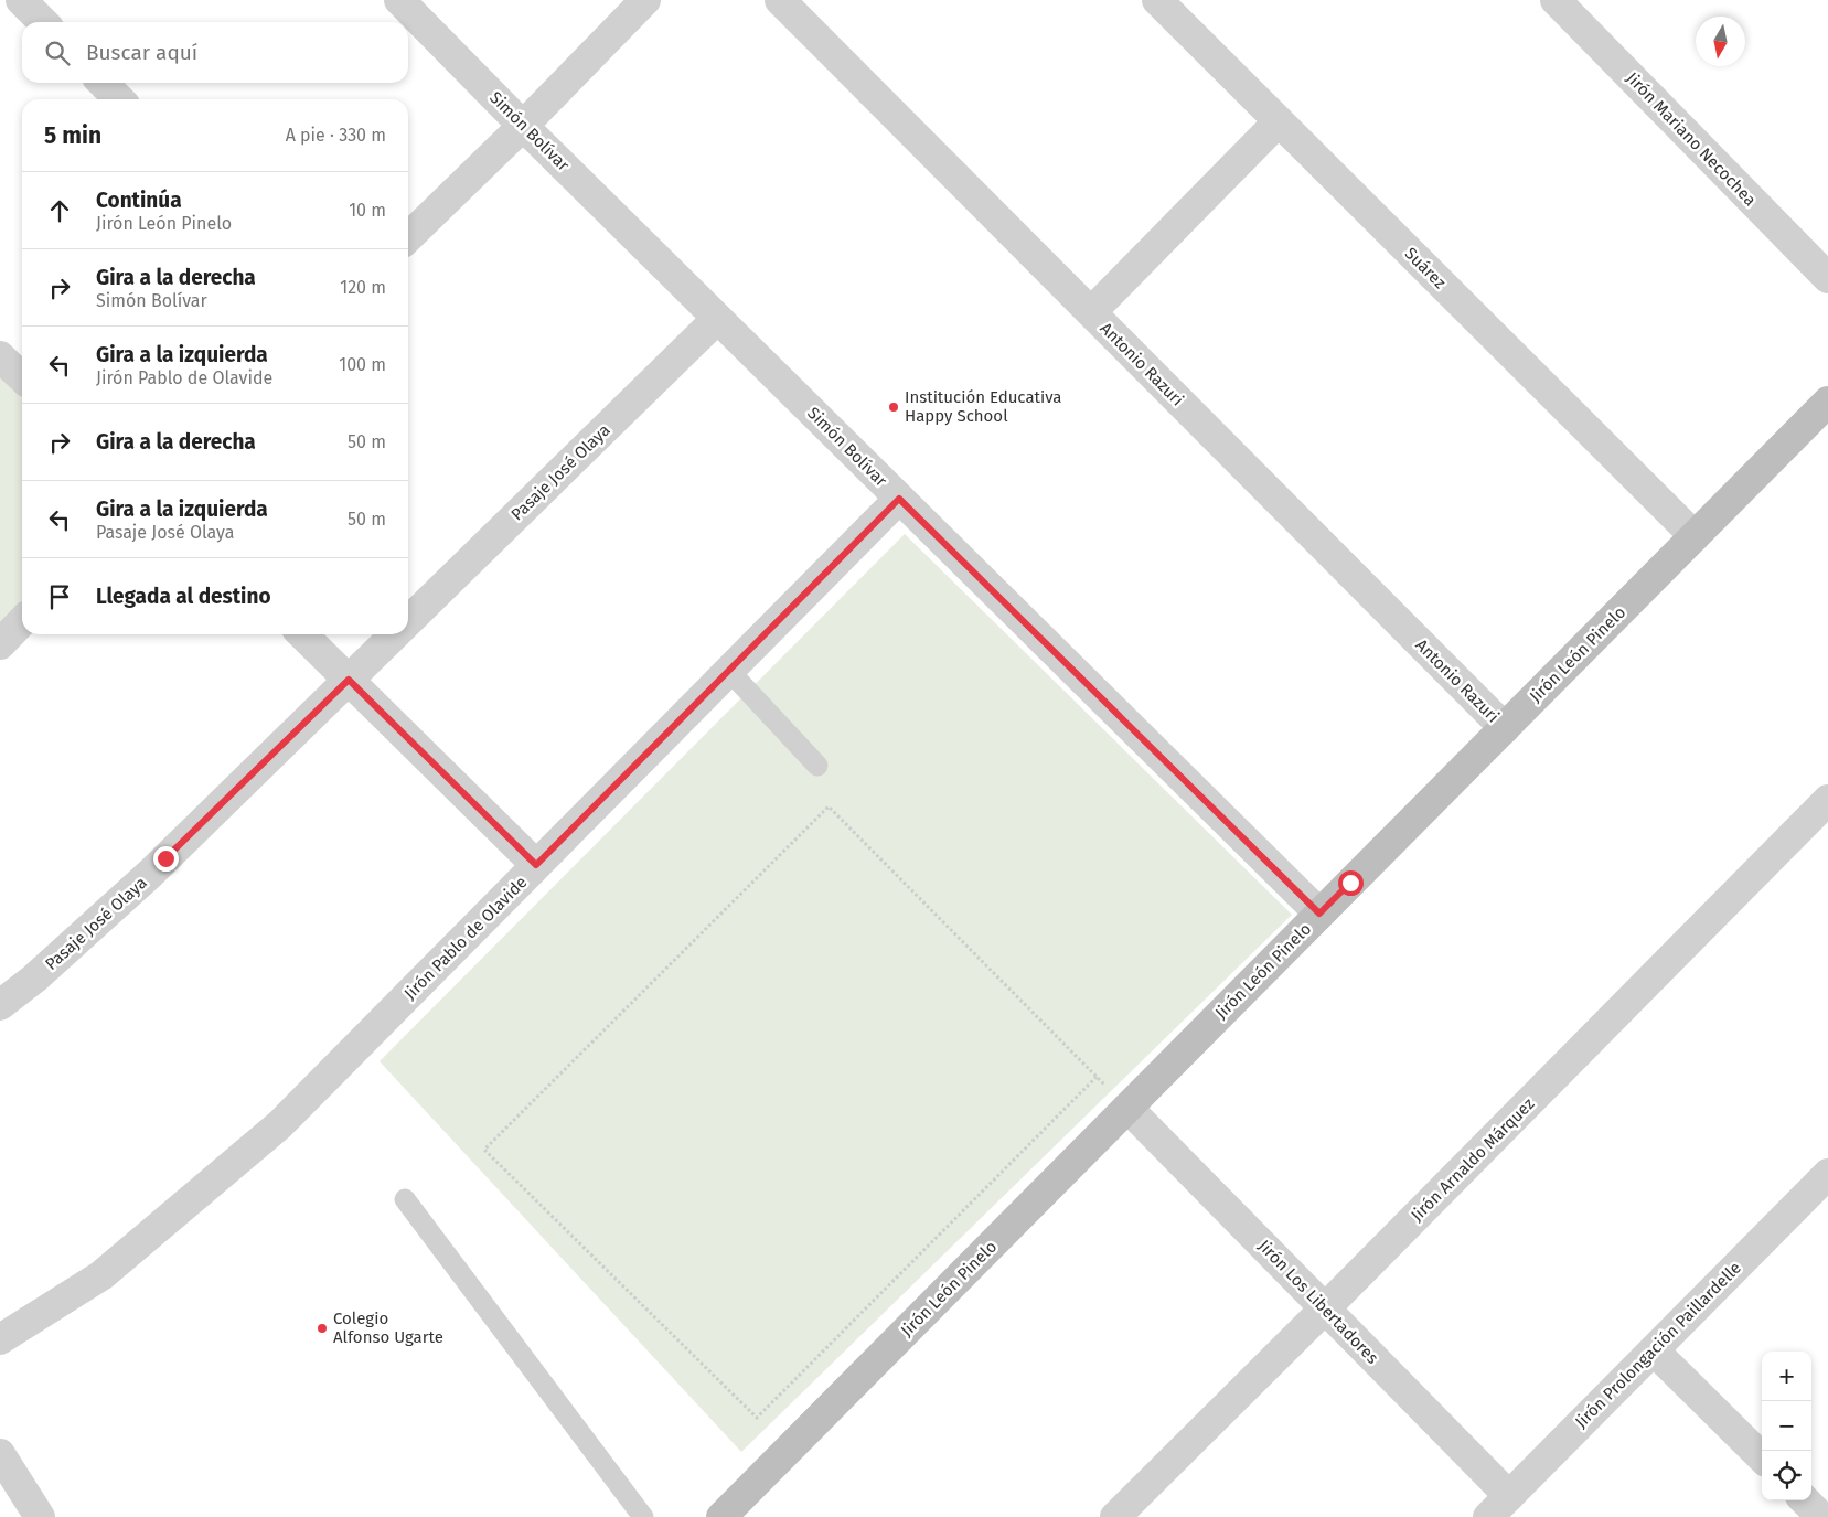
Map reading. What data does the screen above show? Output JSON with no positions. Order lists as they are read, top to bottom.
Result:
{
  "streets": {
    "street": [
      "Simón Bolívar",
      "Jirón Mariano Necochea",
      "Suárez",
      "Antonio Razuri",
      "Pasaje José Olaya",
      "Jirón León Pinelo",
      "Jirón Pablo de Olavide",
      "Jirón Arnaldo Márquez",
      "Jirón Los Libertadores",
      "Jirón Prolongación Paillardelle"
    ]
  },
  "crossings": [
    ["Simón Bolívar", "Pasaje José Olaya"],
    ["Simón Bolívar", "Jirón León Pinelo"],
    ["Simón Bolívar", "Jirón Pablo de Olavide"],
    ["Suárez", "Jirón León Pinelo"],
    ["Antonio Razuri", "Jirón León Pinelo"],
    ["Jirón León Pinelo", "Jirón Los Libertadores"],
    ["Jirón Arnaldo Márquez", "Jirón Los Libertadores"],
    ["Jirón Los Libertadores", "Jirón Prolongación Paillardelle"]
  ],
  "places": ["Institución Educativa Happy School", "Colegio Alfonso Ugarte"],
  "north": "bottom",
  "page": {
    "search": "Buscar aquí",
    "heading": ["5 min", "A pie · 330 m"],
    "list": [
      ["Continúa", "Jirón León Pinelo", "10 m"],
      ["Gira a la derecha", "Simón Bolívar", "120 m"],
      ["Gira a la izquierda", "Jirón Pablo de Olavide", "100 m"],
      ["Gira a la derecha", "50 m"],
      ["Gira a la izquierda", "Pasaje José Olaya", "50 m"],
      "Llegada al destino"
    ],
    "map_buttons": ["+", "−"]
  }
}
